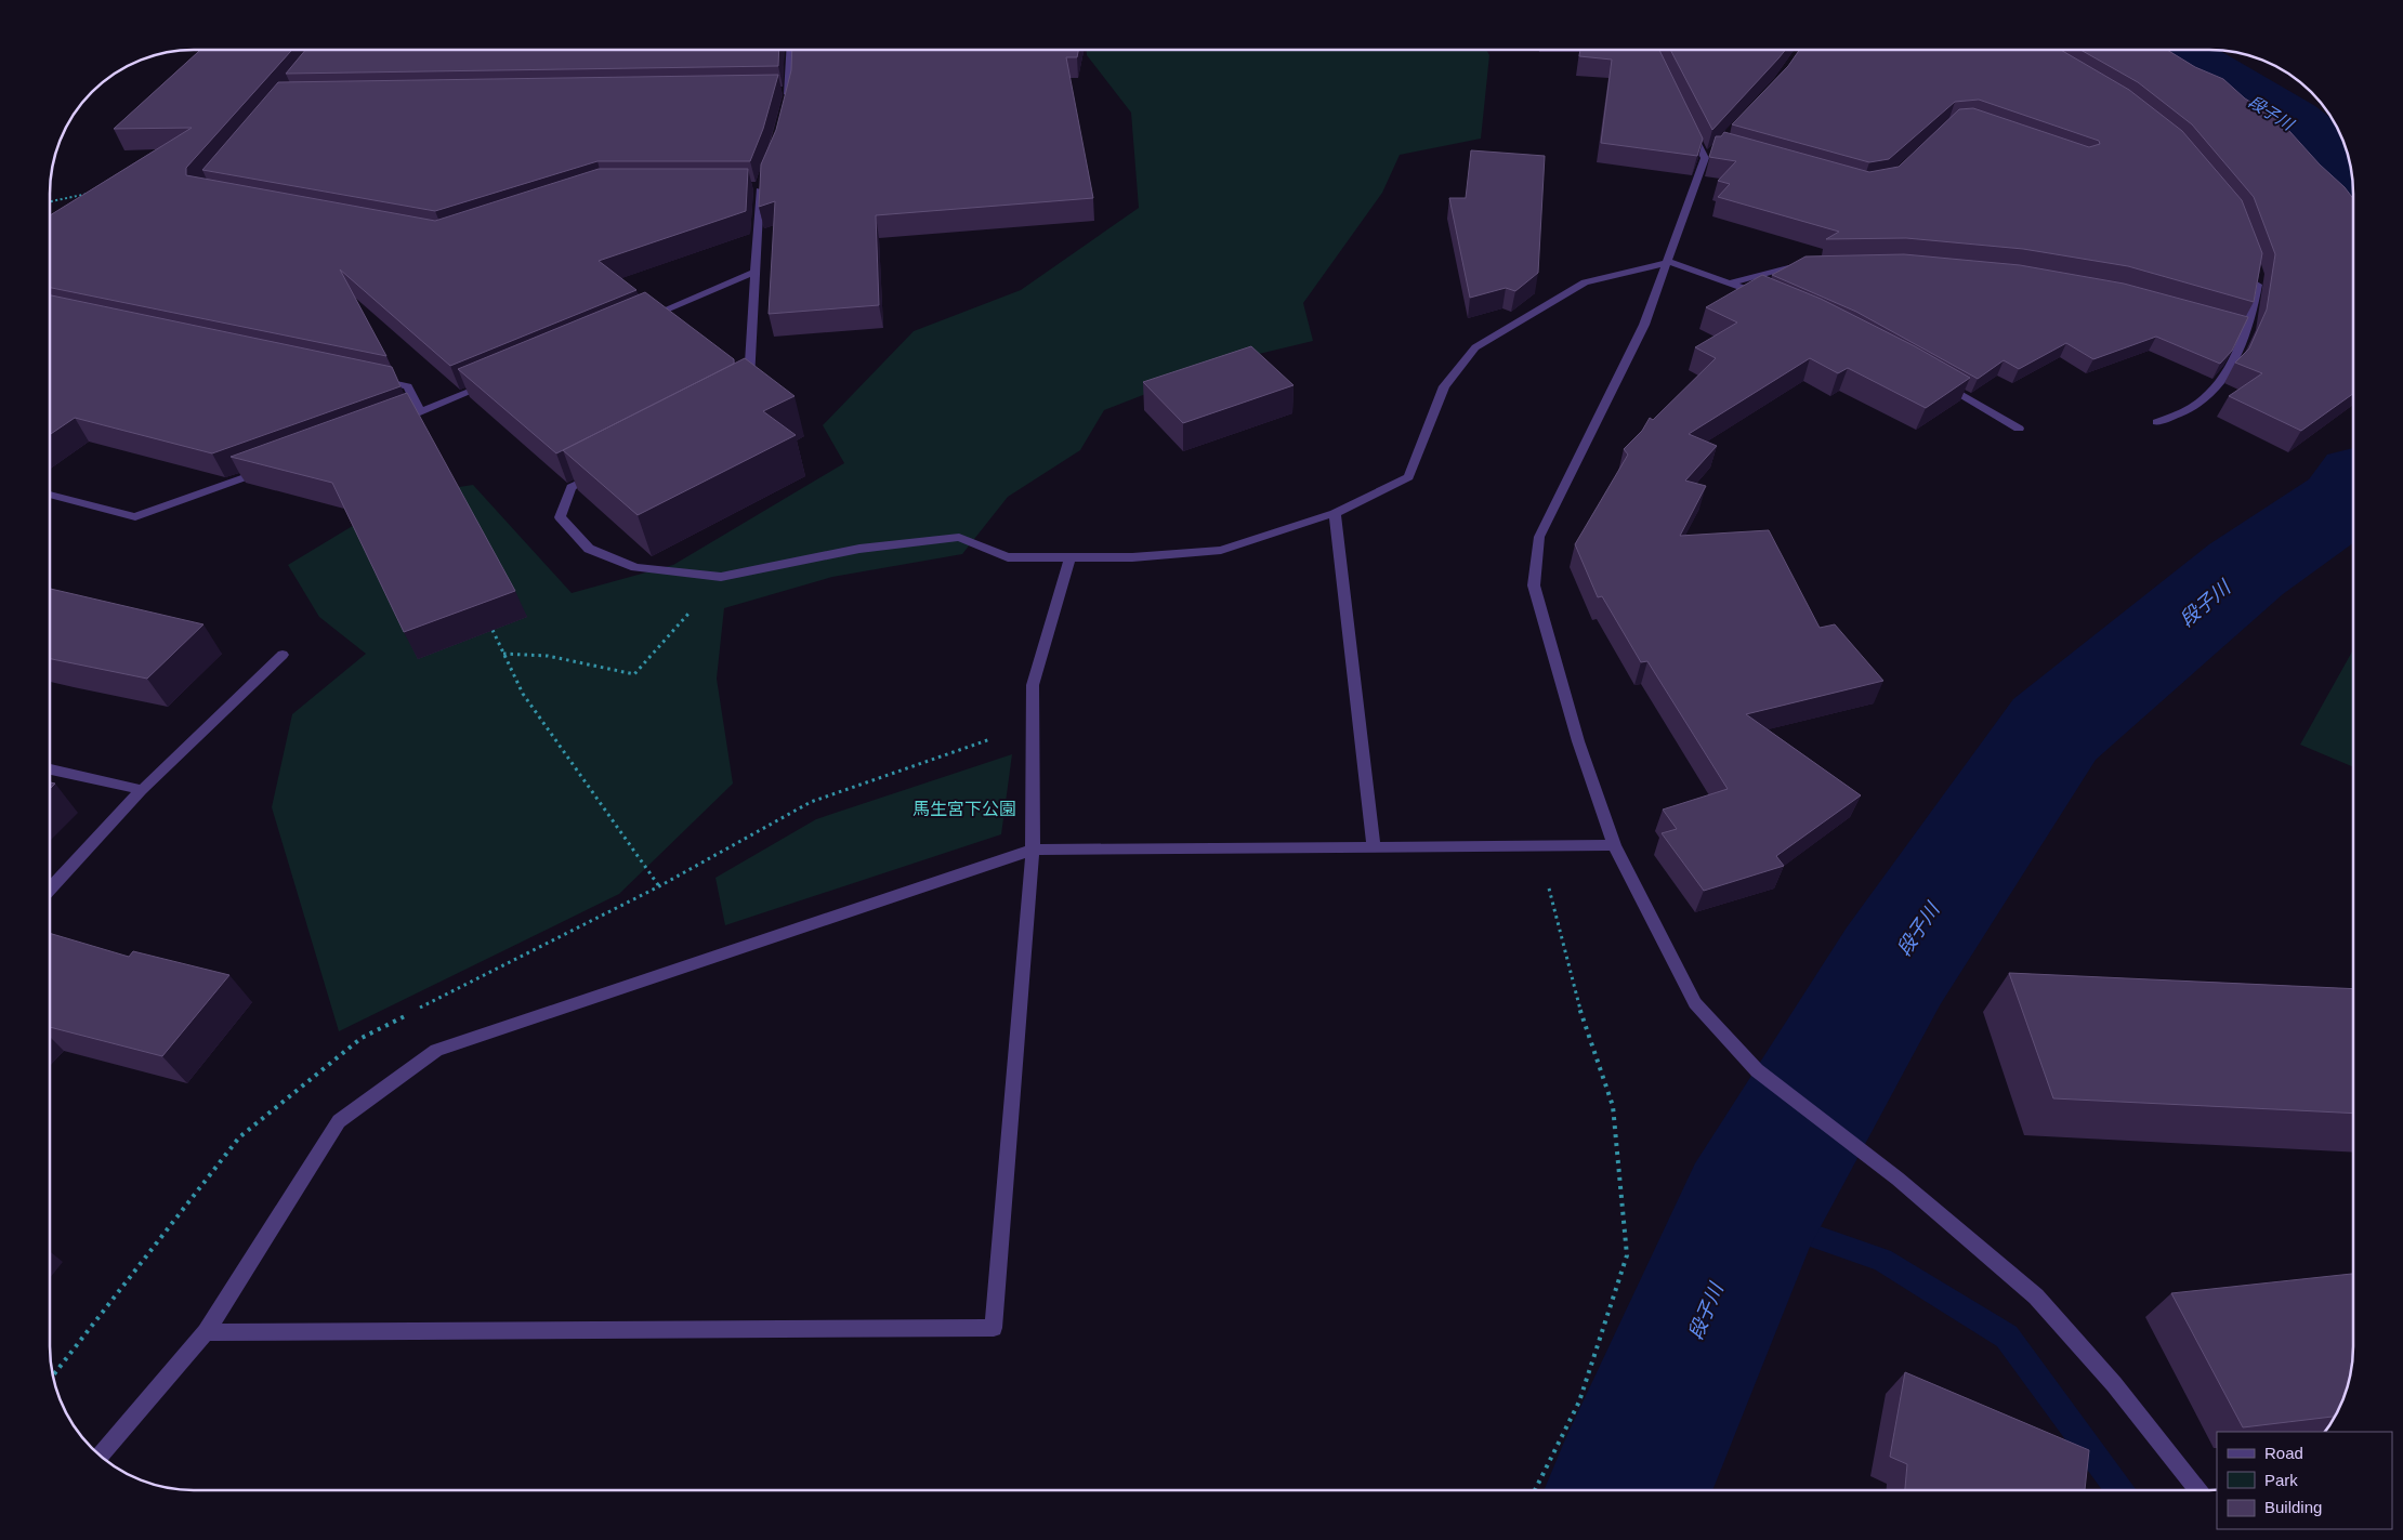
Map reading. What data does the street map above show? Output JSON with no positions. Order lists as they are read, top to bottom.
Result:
{
  "water": ["段子川"],
  "parks": ["馬生宮下公園"],
  "legend": ["Road", "Park", "Building"]
}
